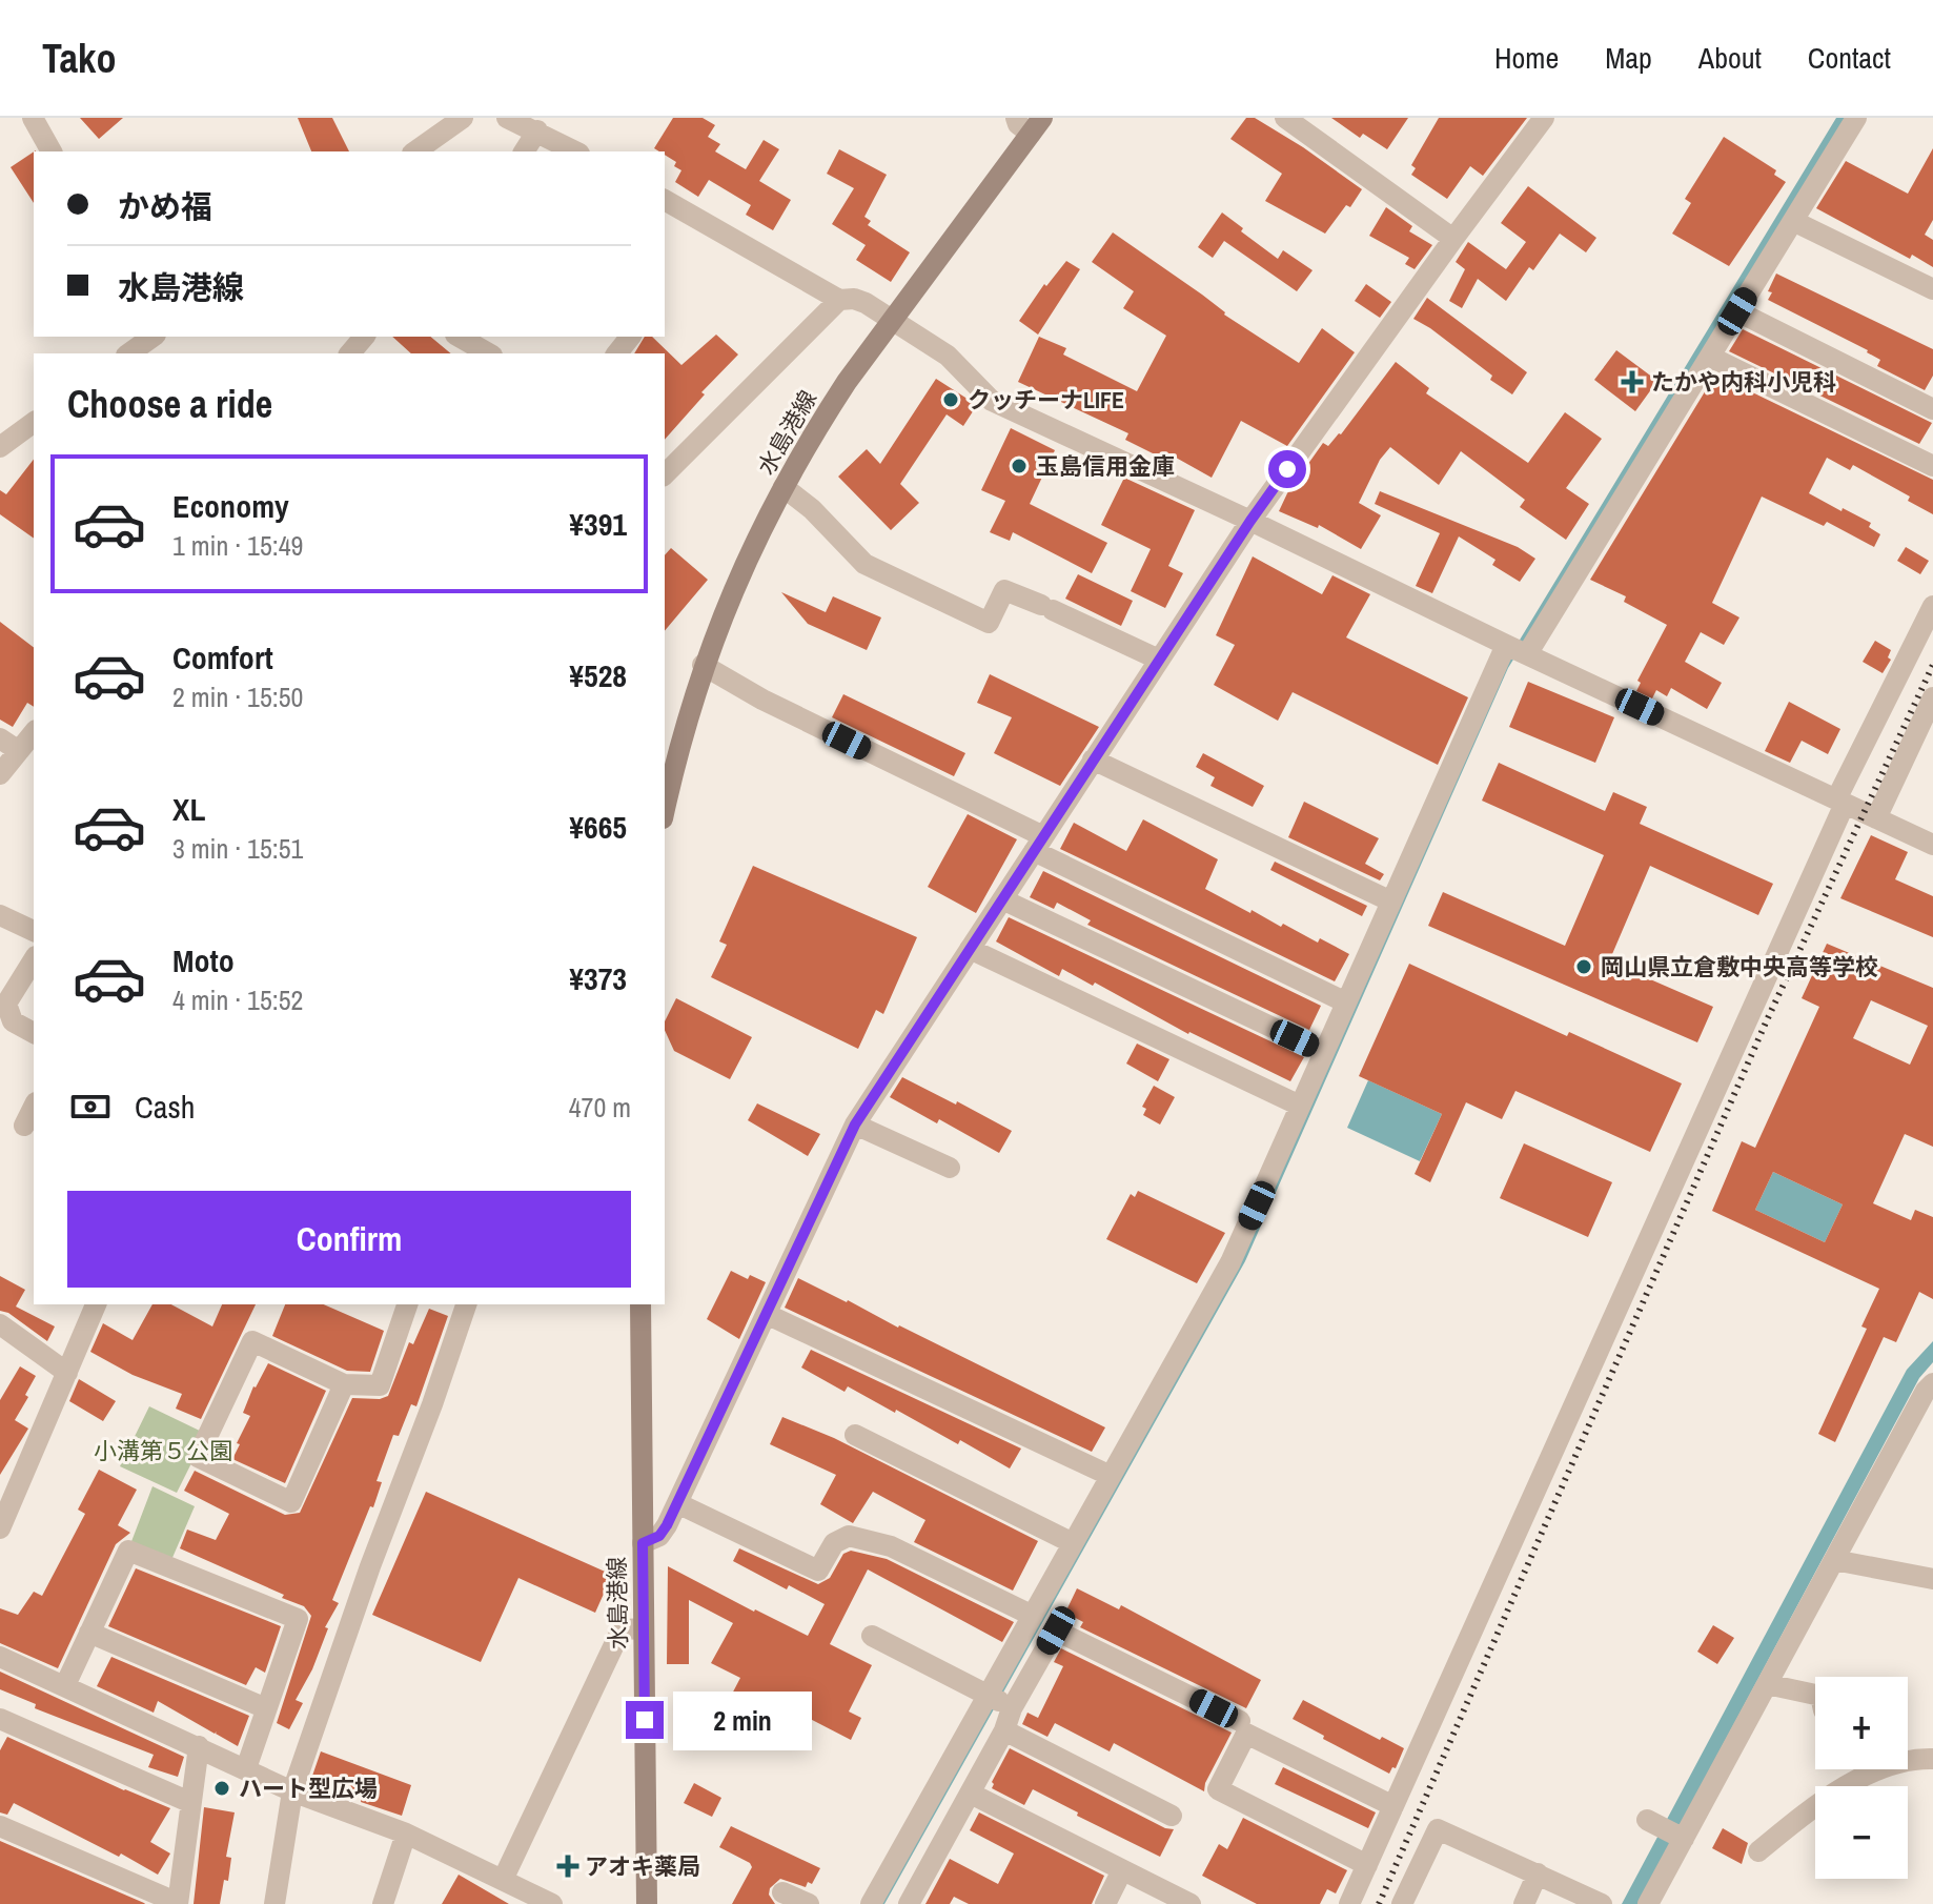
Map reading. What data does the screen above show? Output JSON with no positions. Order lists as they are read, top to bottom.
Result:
{
  "streets": {
    "main road": ["水島港線"]
  },
  "parks": ["小溝第５公園"],
  "places": {
    "health": ["たかや内科小児科", "アオキ薬局"],
    "other": [
      "クッチーナLIFE",
      "玉島信用金庫",
      "岡山県立倉敷中央高等学校",
      "ハート型広場"
    ]
  },
  "page": {
    "header": "Tako",
    "nav": [
      "Home",
      "Map",
      "About",
      "Contact"
    ],
    "banner": ["かめ福", "水島港線"],
    "heading": "Choose a ride",
    "list": [
      {
        "name": "Economy",
        "note": "1 min · 15:49",
        "value": "¥391"
      },
      {
        "name": "Comfort",
        "note": "2 min · 15:50",
        "value": "¥528"
      },
      {
        "name": "XL",
        "note": "3 min · 15:51",
        "value": "¥665"
      },
      {
        "name": "Moto",
        "note": "4 min · 15:52",
        "value": "¥373"
      }
    ],
    "pay": ["Cash", "470 m"],
    "buttons": "Confirm",
    "map_buttons": ["+", "−"],
    "bubble": "2 min"
  }
}
